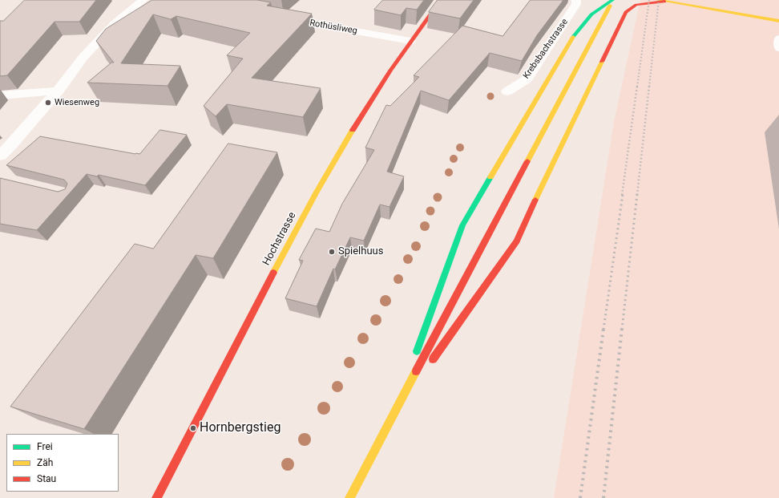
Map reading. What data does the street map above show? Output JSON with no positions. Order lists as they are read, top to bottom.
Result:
{
  "streets": {
    "main road": ["Hochstrasse"],
    "street": ["Rothüsliweg", "Krebsbachstrasse"]
  },
  "crossings": [
    ["Rothüsliweg", "Hochstrasse"]
  ],
  "places": ["Wiesenweg", "Spielhuus", "Hornbergstieg"],
  "legend": ["Frei", "Zäh", "Stau"]
}
